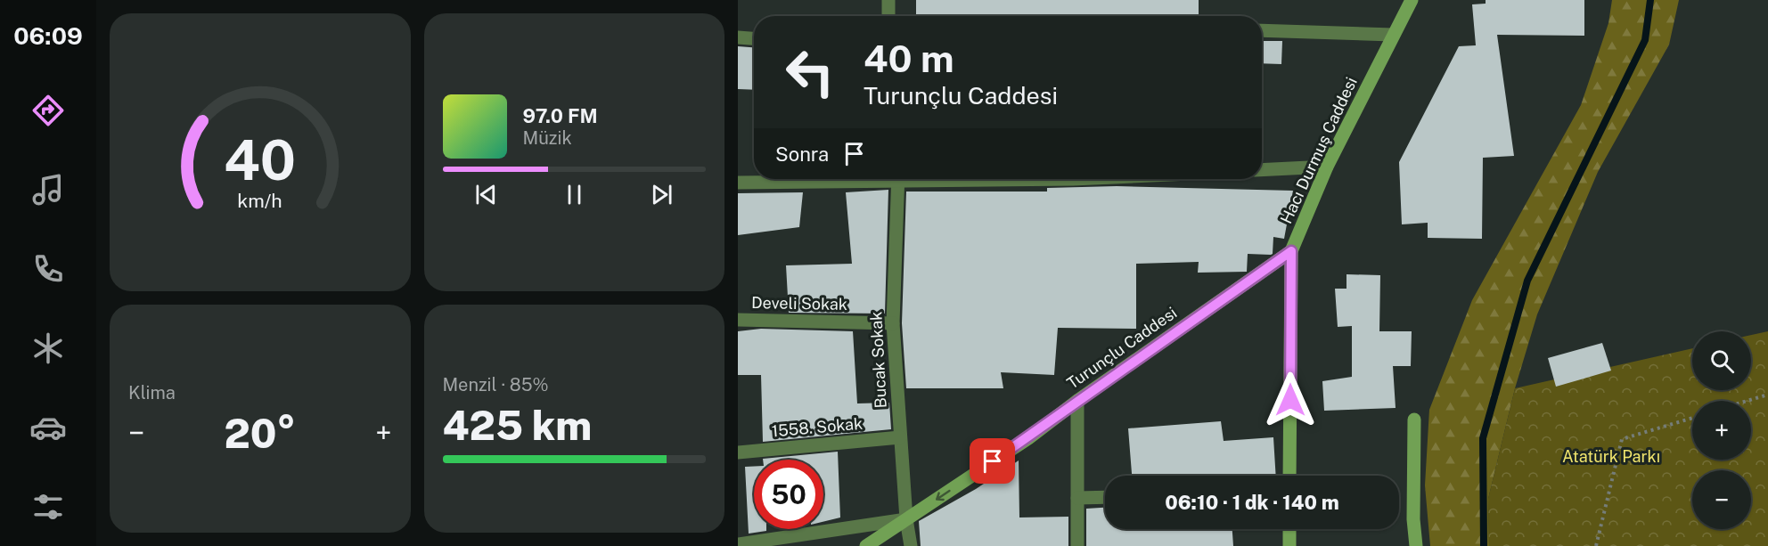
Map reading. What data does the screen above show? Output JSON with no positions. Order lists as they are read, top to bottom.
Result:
{
  "streets": {
    "street": [
      "Hacı Durmuş Caddesi",
      "Develi Sokak",
      "Turunçlu Caddesi",
      "Bucak Sokak",
      "1558. Sokak"
    ]
  },
  "crossings": [
    ["Hacı Durmuş Caddesi", "Turunçlu Caddesi"],
    ["Develi Sokak", "Bucak Sokak"],
    ["Turunçlu Caddesi", "Bucak Sokak"],
    ["Bucak Sokak", "1558. Sokak"]
  ],
  "one_way": ["Turunçlu Caddesi"],
  "parks": ["Atatürk Parkı"],
  "page": {
    "tabs": "06:09",
    "turn": ["40 m", "Turunçlu Caddesi"],
    "song": ["97.0 FM", "Müzik"],
    "then": "Sonra",
    "tile": [
      "Klima",
      ["Menzil · 85%", "425 km"]
    ],
    "map_buttons": ["+", "−"],
    "heat": ["−", "20°", "+"],
    "limit": "50",
    "trip": "06:10 · 1 dk · 140 m",
    "gauge": ["40", "km/h"]
  }
}
